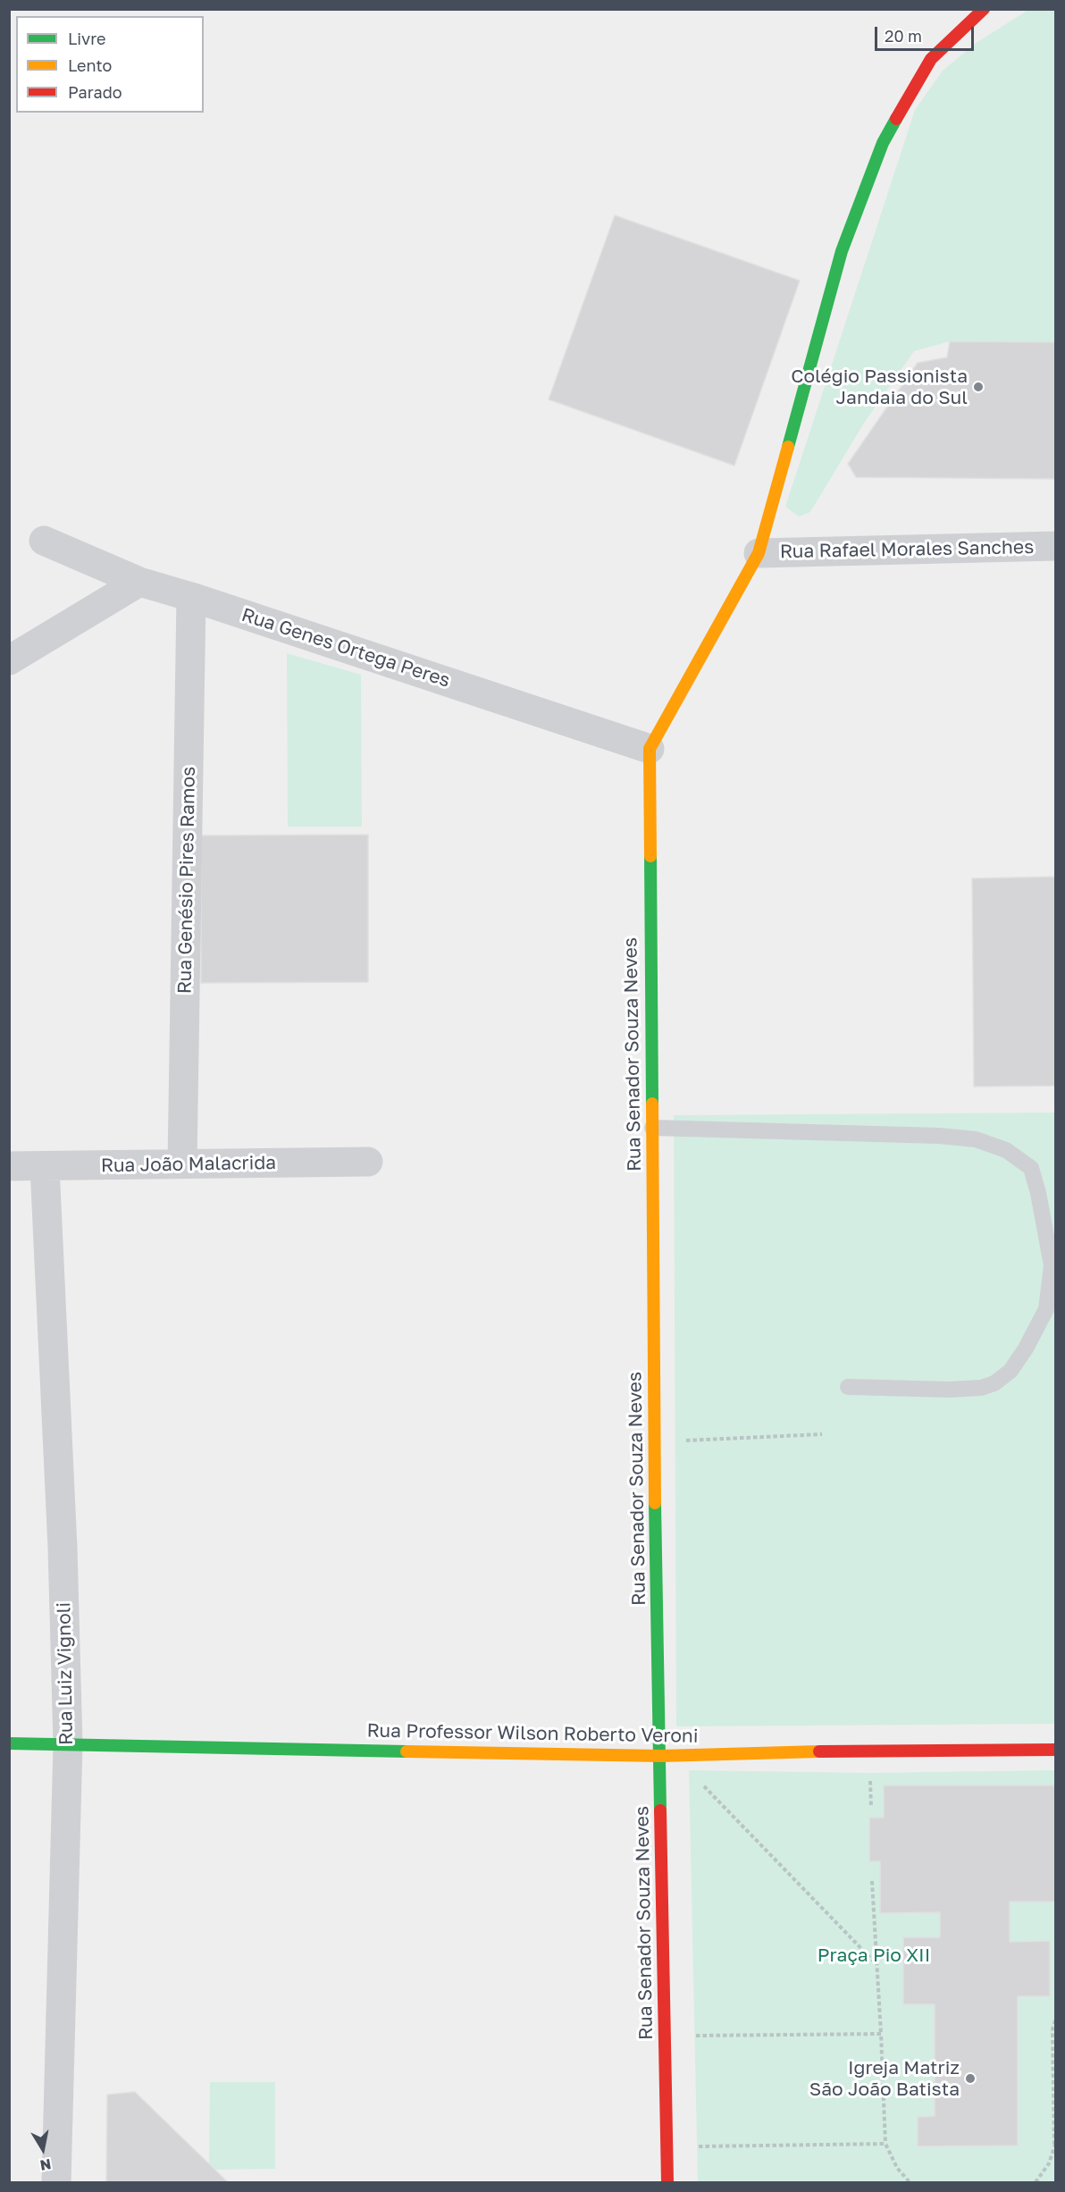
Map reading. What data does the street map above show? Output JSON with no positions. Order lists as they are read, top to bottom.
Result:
{
  "streets": {
    "street": [
      "Rua Rafael Morales Sanches",
      "Rua Genes Ortega Peres",
      "Rua Genésio Pires Ramos",
      "Rua Senador Souza Neves",
      "Rua João Malacrida",
      "Rua Luiz Vignoli",
      "Rua Professor Wilson Roberto Veroni"
    ]
  },
  "crossings": [
    ["Rua Rafael Morales Sanches", "Rua Senador Souza Neves"],
    ["Rua Genes Ortega Peres", "Rua Genésio Pires Ramos"],
    ["Rua Genes Ortega Peres", "Rua Senador Souza Neves"],
    ["Rua Genésio Pires Ramos", "Rua João Malacrida"],
    ["Rua Senador Souza Neves", "Rua Professor Wilson Roberto Veroni"],
    ["Rua João Malacrida", "Rua Luiz Vignoli"],
    ["Rua Luiz Vignoli", "Rua Professor Wilson Roberto Veroni"]
  ],
  "parks": ["Praça Pio XII"],
  "places": ["Colégio Passionista Jandaia do Sul", "Igreja Matriz São João Batista"],
  "legend": ["Livre", "Lento", "Parado"],
  "scale_bar": "20 m",
  "north": "bottom"
}
